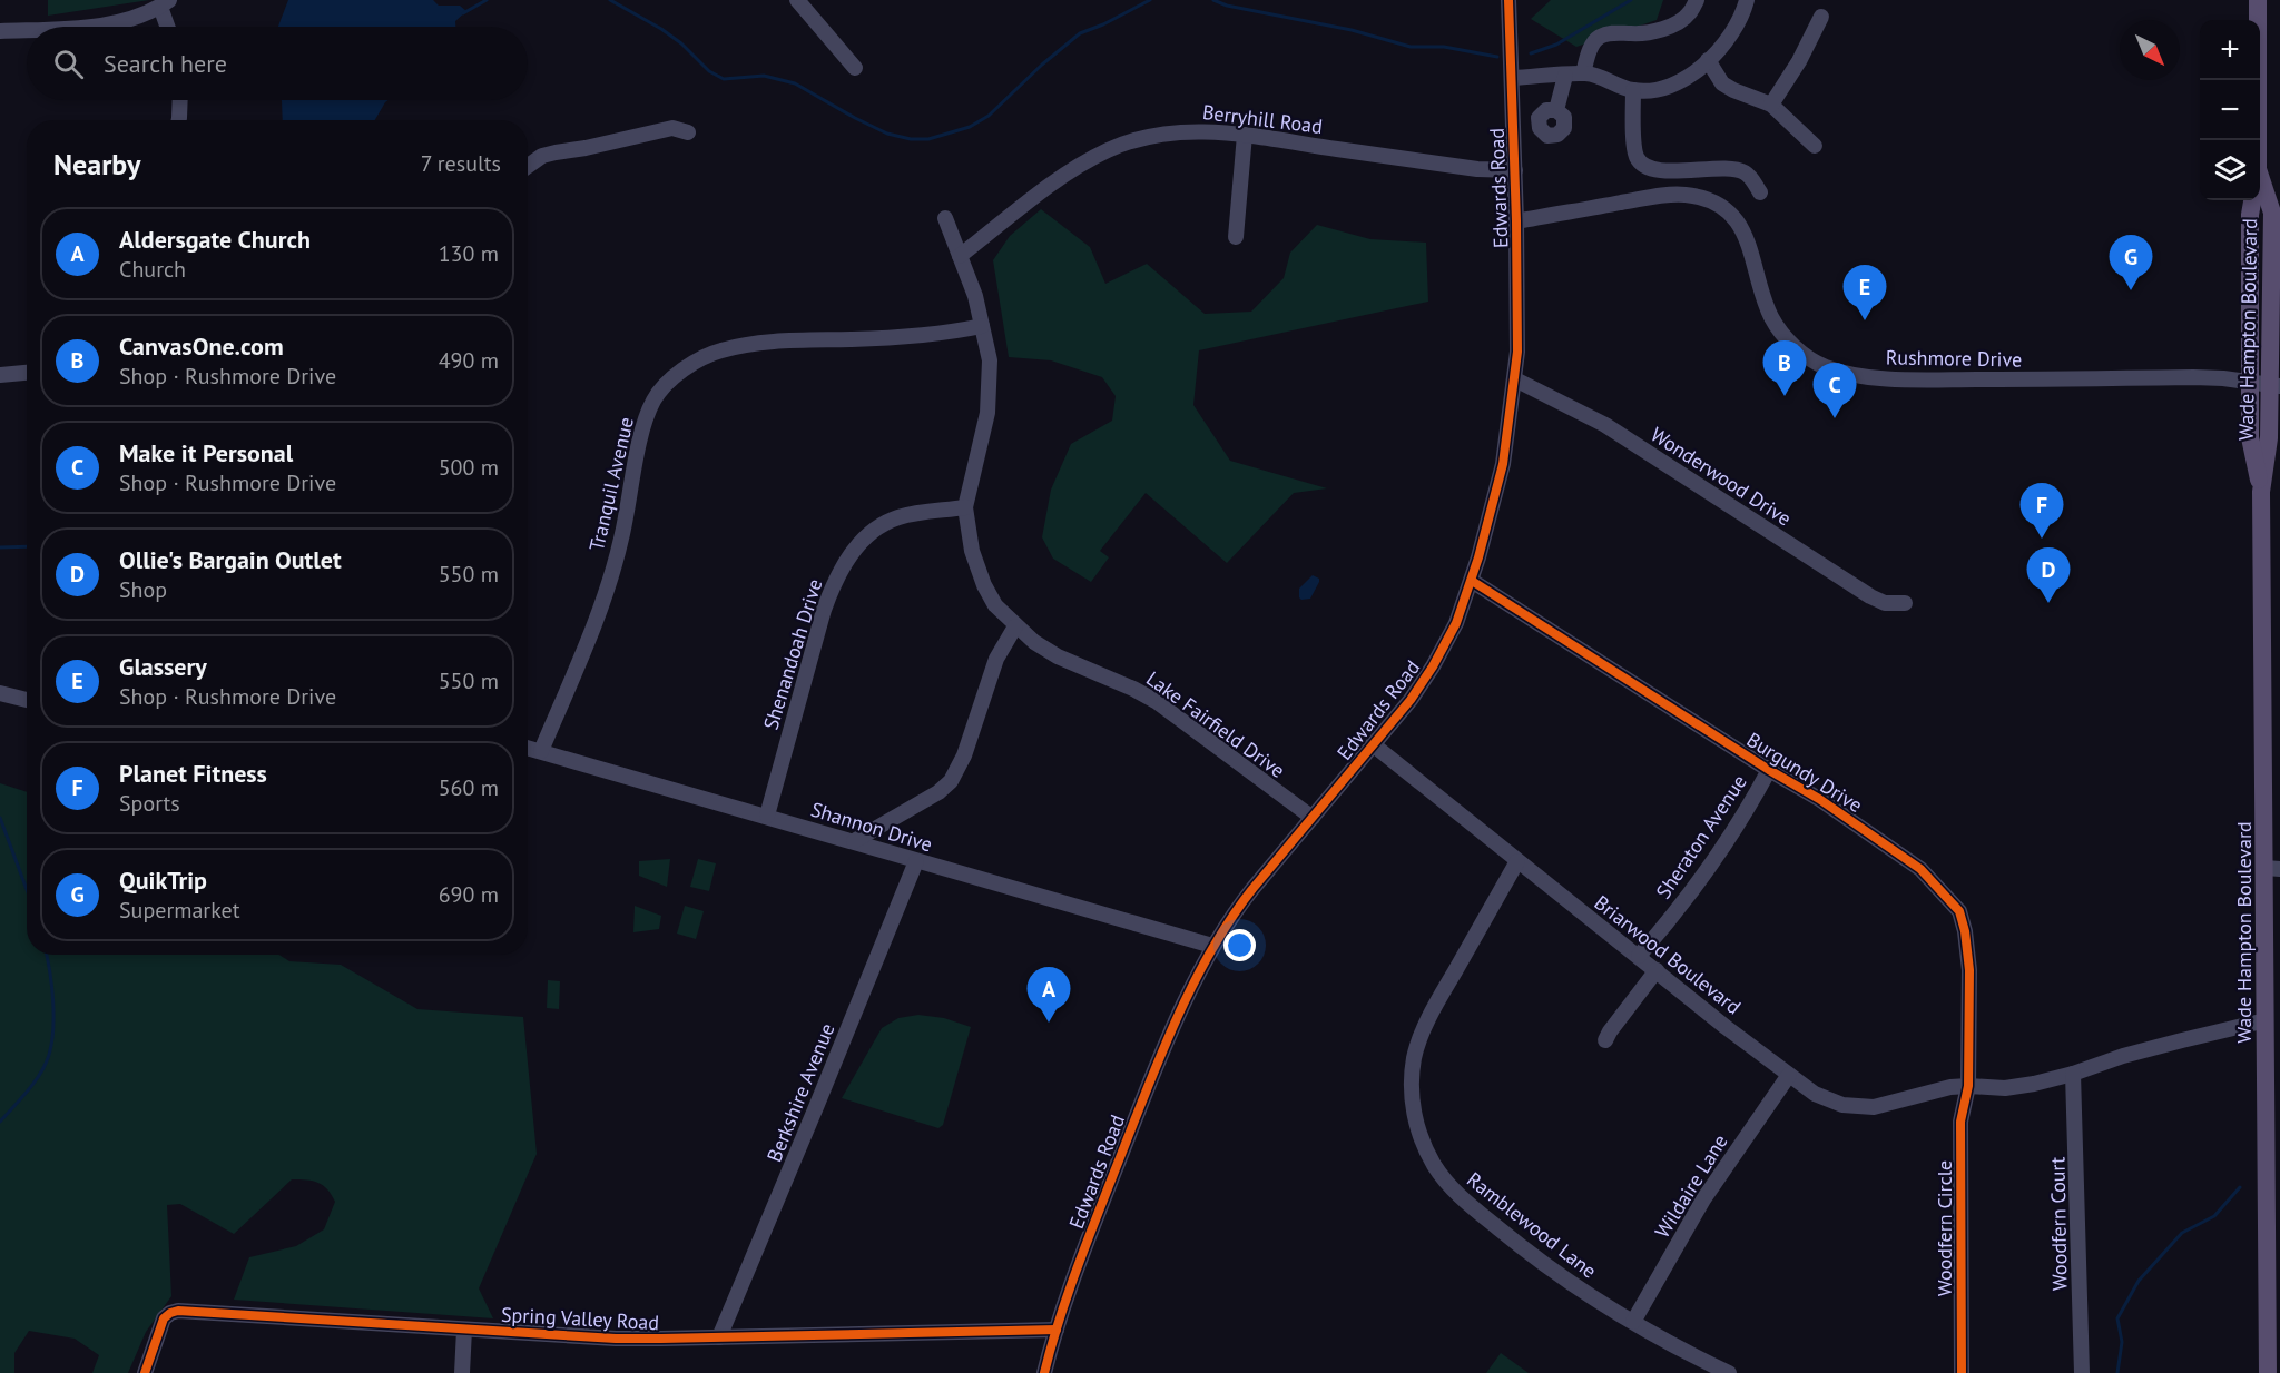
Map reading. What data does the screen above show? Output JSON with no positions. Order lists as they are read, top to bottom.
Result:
{
  "streets": {
    "main road": ["Wade Hampton Boulevard"],
    "street": [
      "Berryhill Road",
      "Edwards Road",
      "Rushmore Drive",
      "Wonderwood Drive",
      "Tranquil Avenue",
      "Shenandoah Drive",
      "Lake Fairfield Drive",
      "Burgundy Drive",
      "Shannon Drive",
      "Sheraton Avenue",
      "Briarwood Boulevard",
      "Berkshire Avenue",
      "Wildaire Lane",
      "Woodfern Court",
      "Ramblewood Lane",
      "Woodfern Circle",
      "Spring Valley Road"
    ]
  },
  "crossings": [
    ["Berryhill Road", "Edwards Road"],
    ["Berryhill Road", "Lake Fairfield Drive"],
    ["Edwards Road", "Rushmore Drive"],
    ["Edwards Road", "Wonderwood Drive"],
    ["Edwards Road", "Lake Fairfield Drive"],
    ["Edwards Road", "Burgundy Drive"],
    ["Edwards Road", "Shannon Drive"],
    ["Edwards Road", "Briarwood Boulevard"],
    ["Edwards Road", "Spring Valley Road"],
    ["Wade Hampton Boulevard", "Rushmore Drive"],
    ["Tranquil Avenue", "Lake Fairfield Drive"],
    ["Tranquil Avenue", "Shannon Drive"],
    ["Shenandoah Drive", "Lake Fairfield Drive"],
    ["Shenandoah Drive", "Shannon Drive"],
    ["Burgundy Drive", "Sheraton Avenue"],
    ["Burgundy Drive", "Briarwood Boulevard"],
    ["Burgundy Drive", "Woodfern Circle"],
    ["Shannon Drive", "Berkshire Avenue"],
    ["Sheraton Avenue", "Briarwood Boulevard"],
    ["Briarwood Boulevard", "Wildaire Lane"],
    ["Briarwood Boulevard", "Ramblewood Lane"],
    ["Briarwood Boulevard", "Woodfern Circle"],
    ["Berkshire Avenue", "Spring Valley Road"],
    ["Wildaire Lane", "Ramblewood Lane"]
  ],
  "north": "bottom right",
  "page": {
    "map_buttons": ["+", "−"],
    "search": "Search here",
    "heading": ["Nearby", "7 results"],
    "list": [
      {
        "mark": "A",
        "name": "Aldersgate Church",
        "note": "Church",
        "value": "130 m"
      },
      {
        "mark": "B",
        "name": "CanvasOne.com",
        "note": "Shop · Rushmore Drive",
        "value": "490 m"
      },
      {
        "mark": "C",
        "name": "Make it Personal",
        "note": "Shop · Rushmore Drive",
        "value": "500 m"
      },
      {
        "mark": "D",
        "name": "Ollie's Bargain Outlet",
        "note": "Shop",
        "value": "550 m"
      },
      {
        "mark": "E",
        "name": "Glassery",
        "note": "Shop · Rushmore Drive",
        "value": "550 m"
      },
      {
        "mark": "F",
        "name": "Planet Fitness",
        "note": "Sports",
        "value": "560 m"
      },
      {
        "mark": "G",
        "name": "QuikTrip",
        "note": "Supermarket",
        "value": "690 m"
      }
    ],
    "pins": [
      "G",
      "E",
      "B",
      "C",
      "F",
      "D",
      "A"
    ]
  }
}
